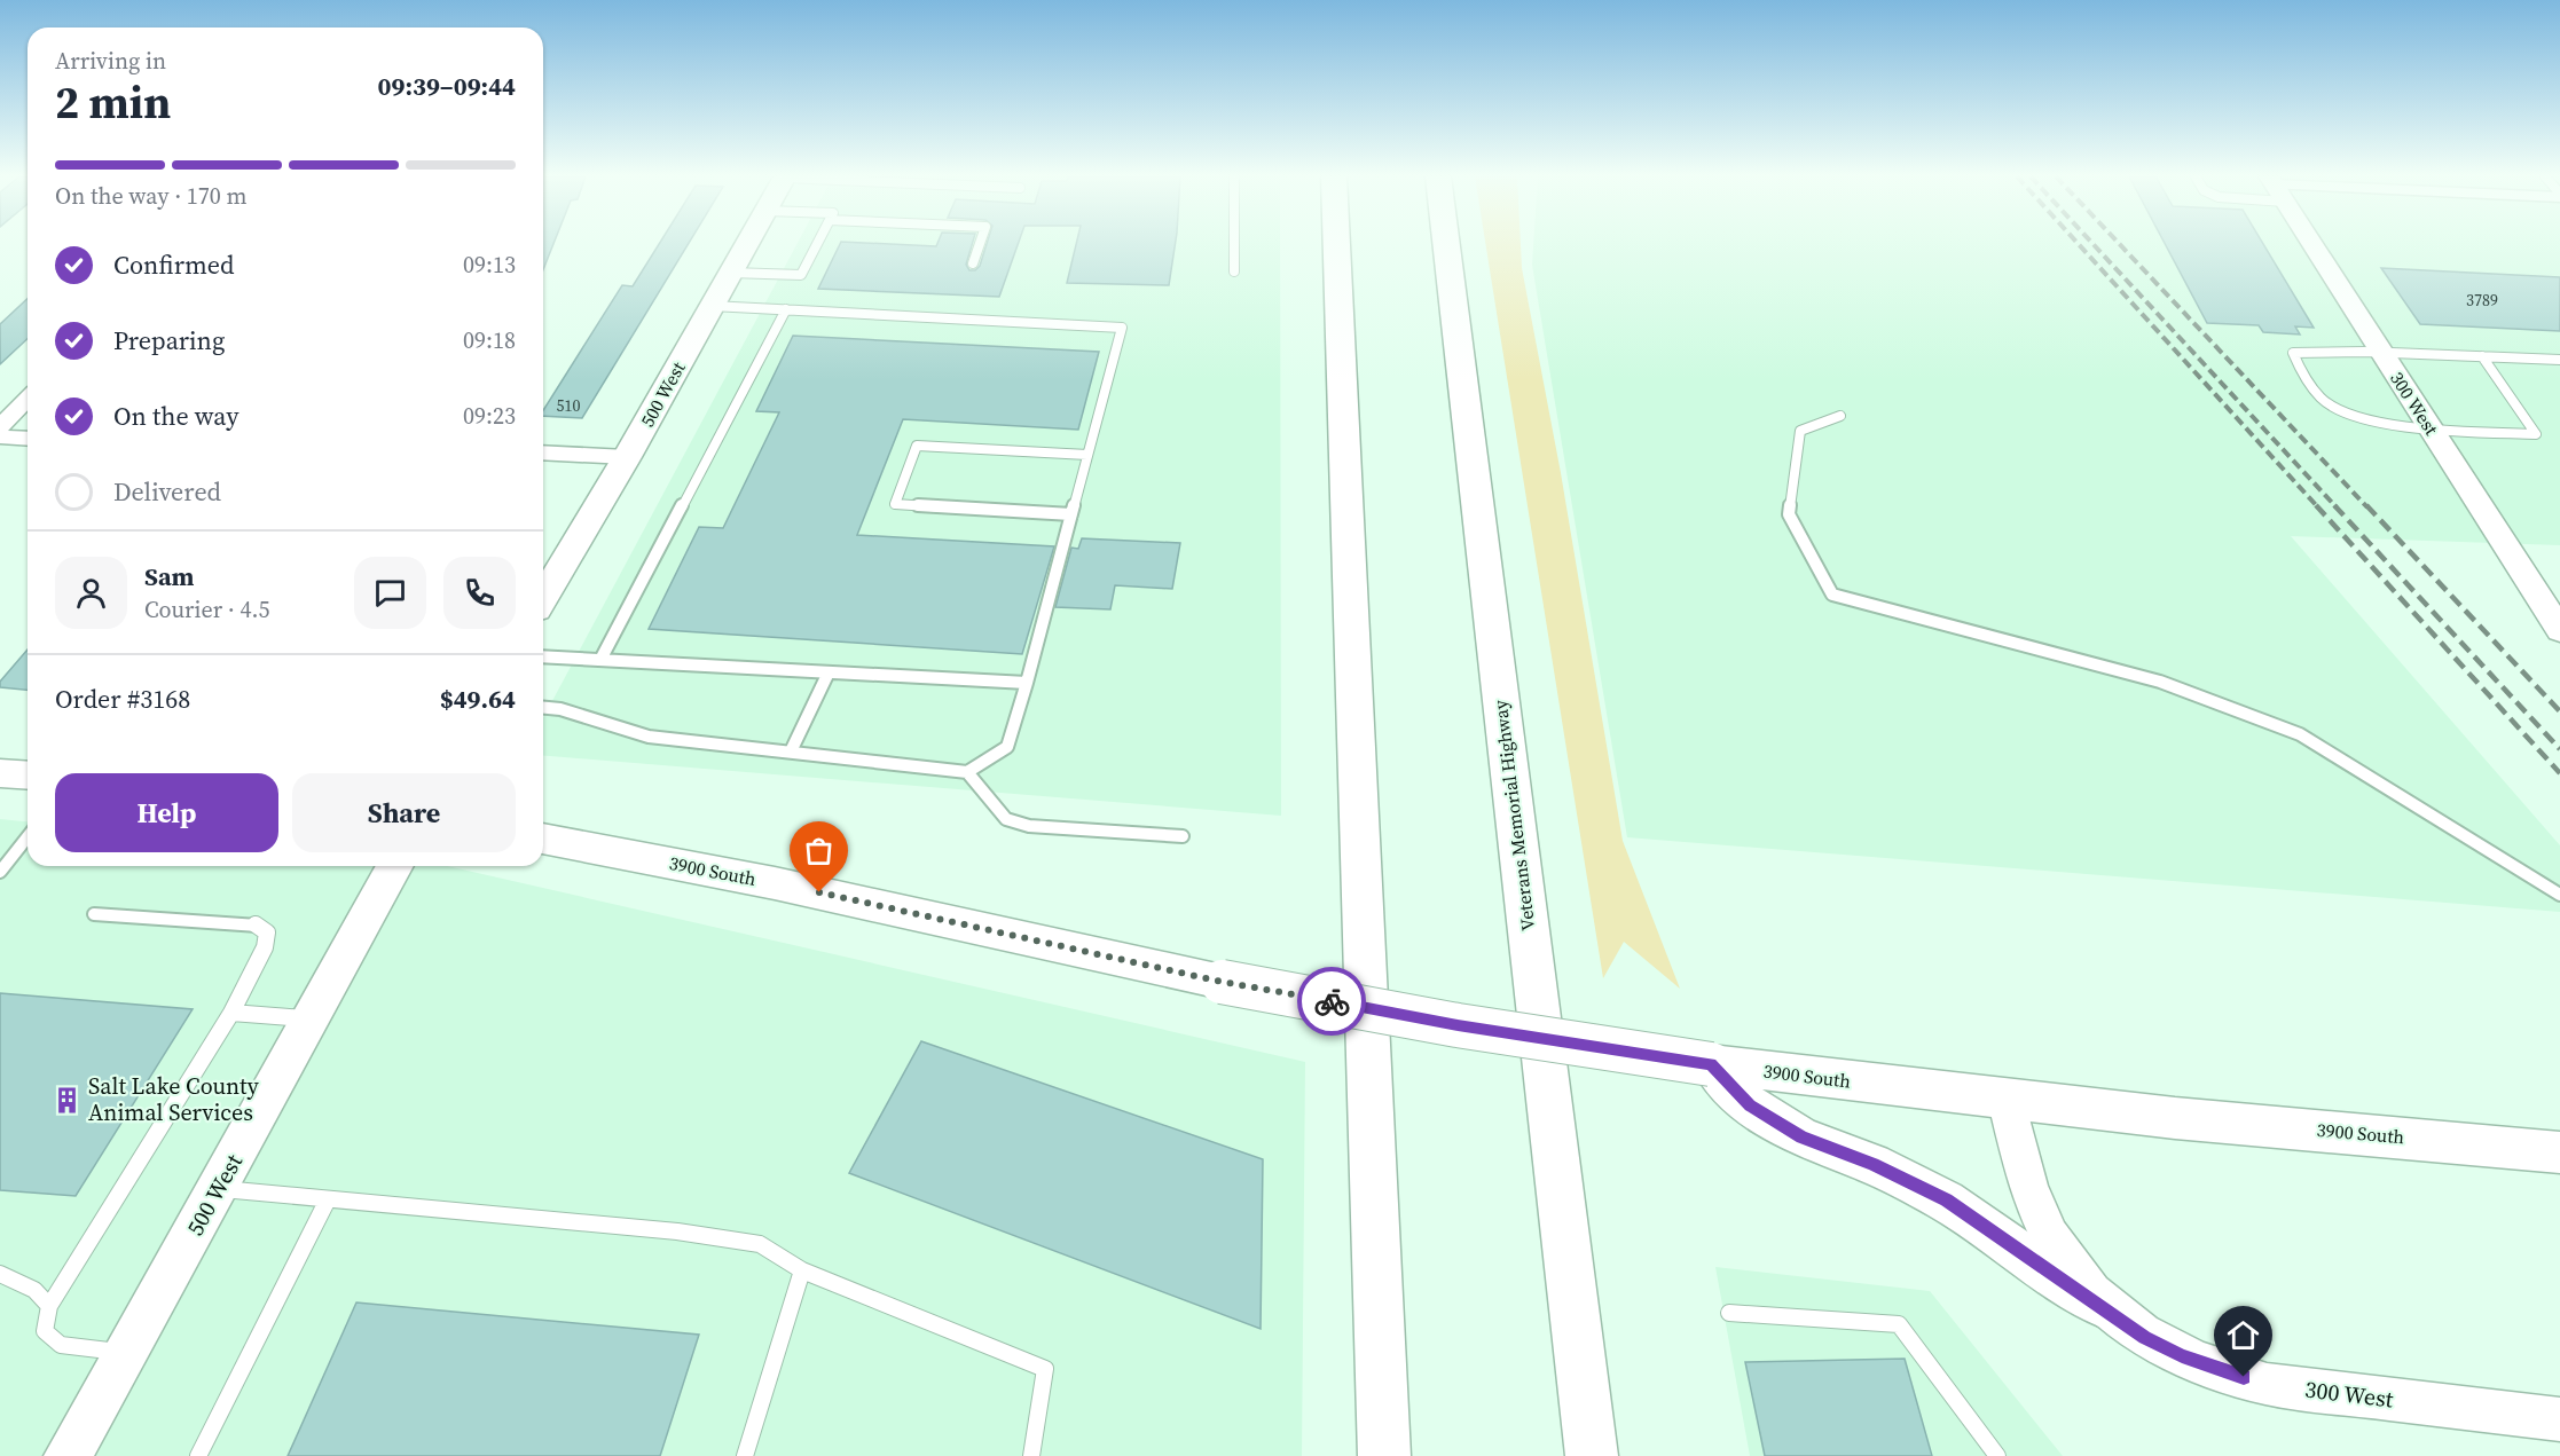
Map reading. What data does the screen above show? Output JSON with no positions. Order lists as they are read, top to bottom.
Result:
{
  "streets": {
    "highway": ["Veterans Memorial Highway"],
    "main road": ["500 West", "3900 South"],
    "street": ["300 West"]
  },
  "crossings": [
    ["300 West", "3900 South"]
  ],
  "places": {
    "building": ["Salt Lake County Animal Services"]
  },
  "house_numbers": ["3789", "510"],
  "page": {
    "heading": ["2 min", "Arriving in", "09:39–09:44"],
    "panel": [
      "Sam",
      "Courier · 4.5",
      "Order #3168",
      "$49.64"
    ],
    "bar": "On the way · 170 m",
    "list": [
      ["Confirmed", "09:13"],
      ["Preparing", "09:18"],
      ["On the way", "09:23"],
      "Delivered"
    ],
    "buttons": ["Help", "Share"]
  }
}
